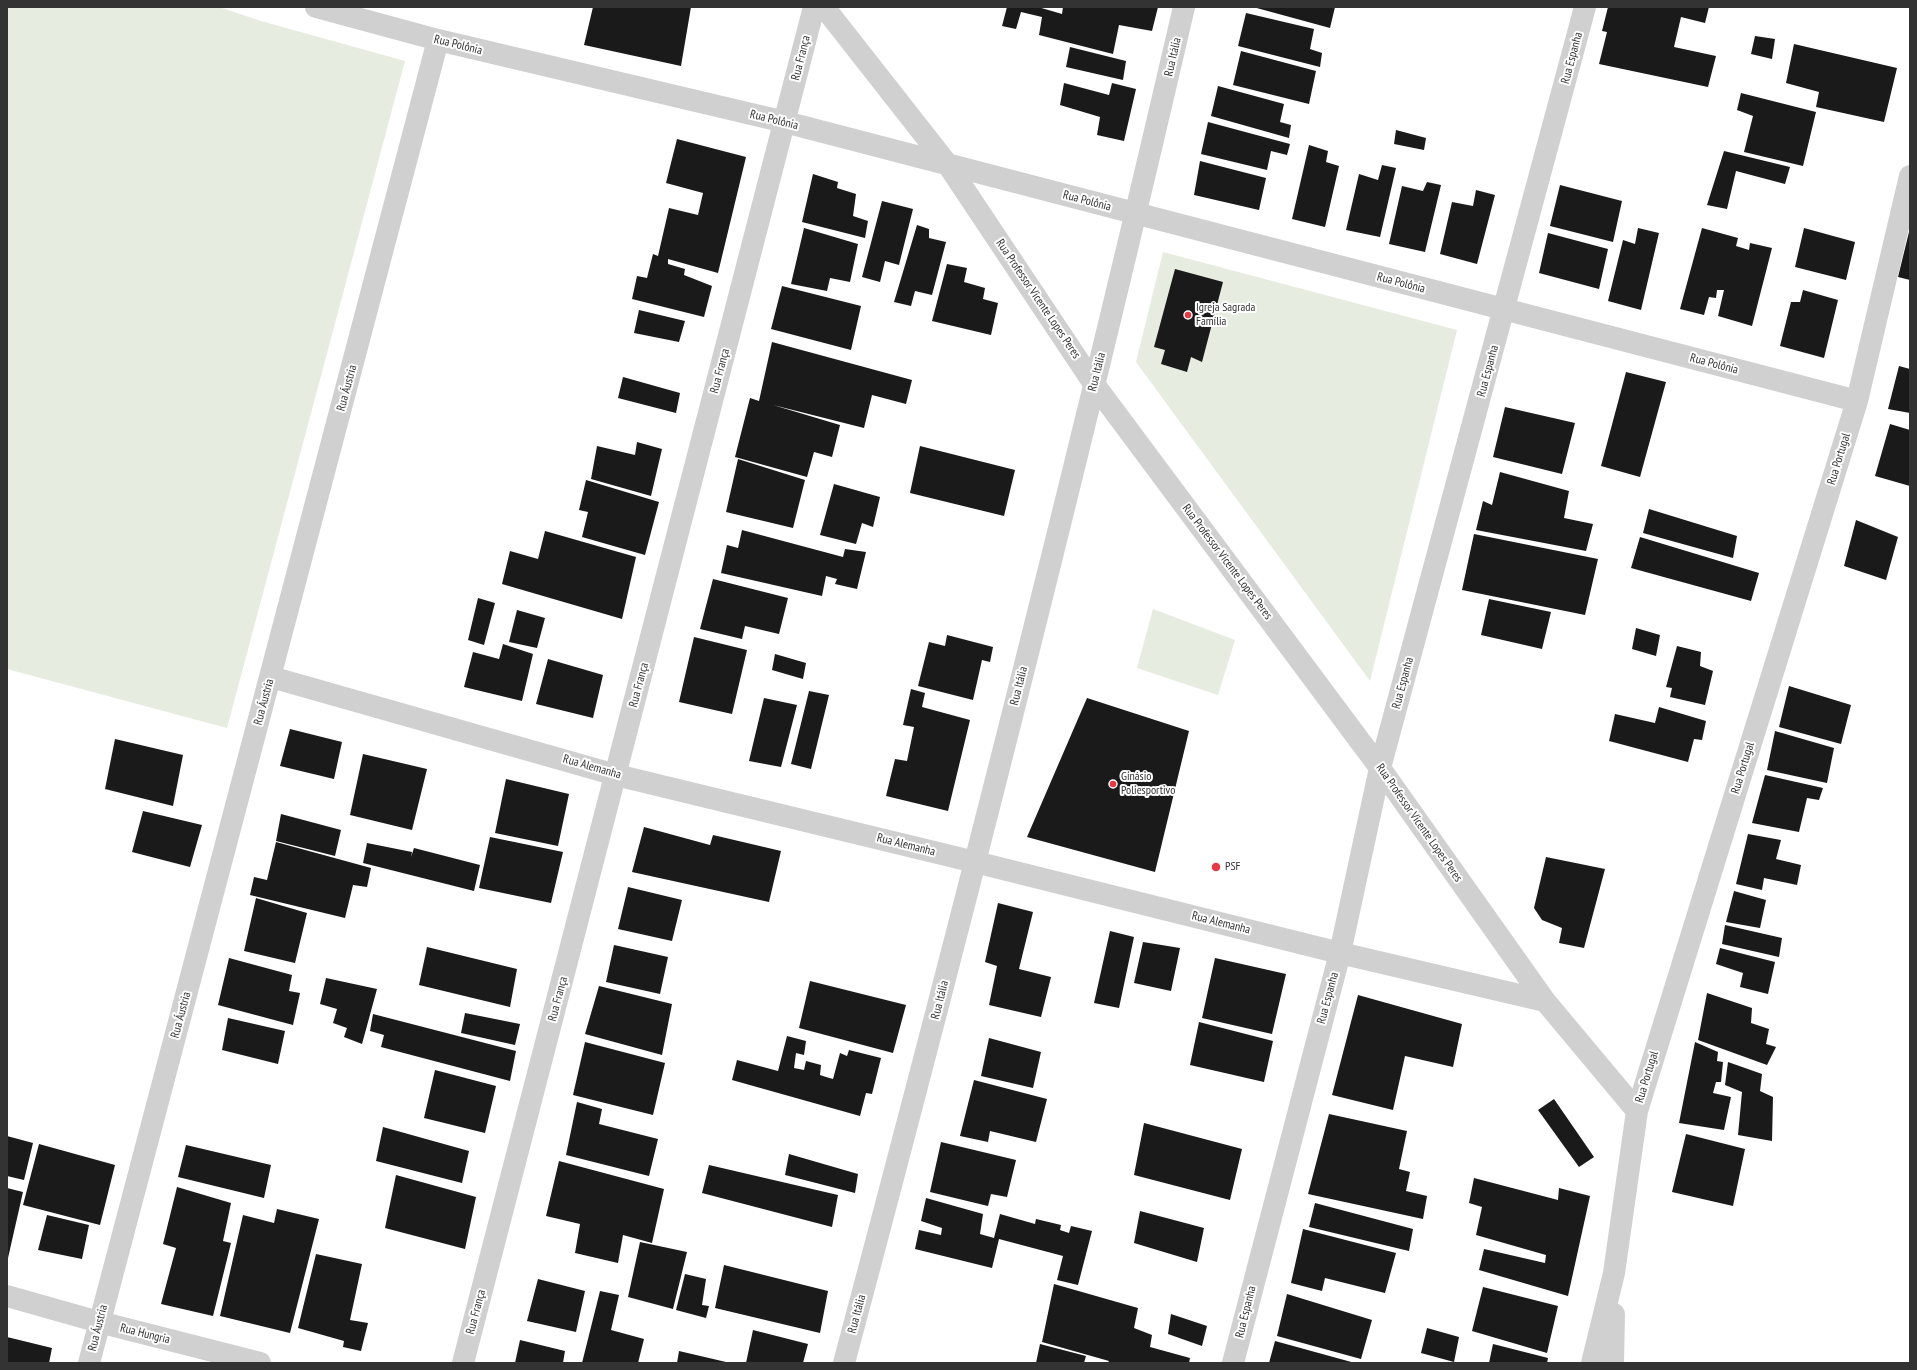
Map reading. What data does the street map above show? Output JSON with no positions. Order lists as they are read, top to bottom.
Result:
{
  "streets": {
    "street": [
      "Rua Polônia",
      "Rua Itália",
      "Rua França",
      "Rua Espanha",
      "Rua Professor Vicente Lopes Peres",
      "Rua Áustria",
      "Rua Portugal",
      "Rua Alemanha",
      "Rua Hungria"
    ]
  },
  "crossings": [
    ["Rua Polônia", "Rua Itália"],
    ["Rua Polônia", "Rua França"],
    ["Rua Polônia", "Rua Espanha"],
    ["Rua Polônia", "Rua Professor Vicente Lopes Peres"],
    ["Rua Polônia", "Rua Áustria"],
    ["Rua Polônia", "Rua Portugal"],
    ["Rua Itália", "Rua Professor Vicente Lopes Peres"],
    ["Rua Itália", "Rua Alemanha"],
    ["Rua França", "Rua Alemanha"],
    ["Rua Espanha", "Rua Professor Vicente Lopes Peres"],
    ["Rua Espanha", "Rua Alemanha"],
    ["Rua Professor Vicente Lopes Peres", "Rua Portugal"],
    ["Rua Professor Vicente Lopes Peres", "Rua Alemanha"],
    ["Rua Áustria", "Rua Alemanha"],
    ["Rua Áustria", "Rua Hungria"]
  ],
  "places": ["Igreja Sagrada Família", "Ginásio Poliesportivo", "PSF"]
}
